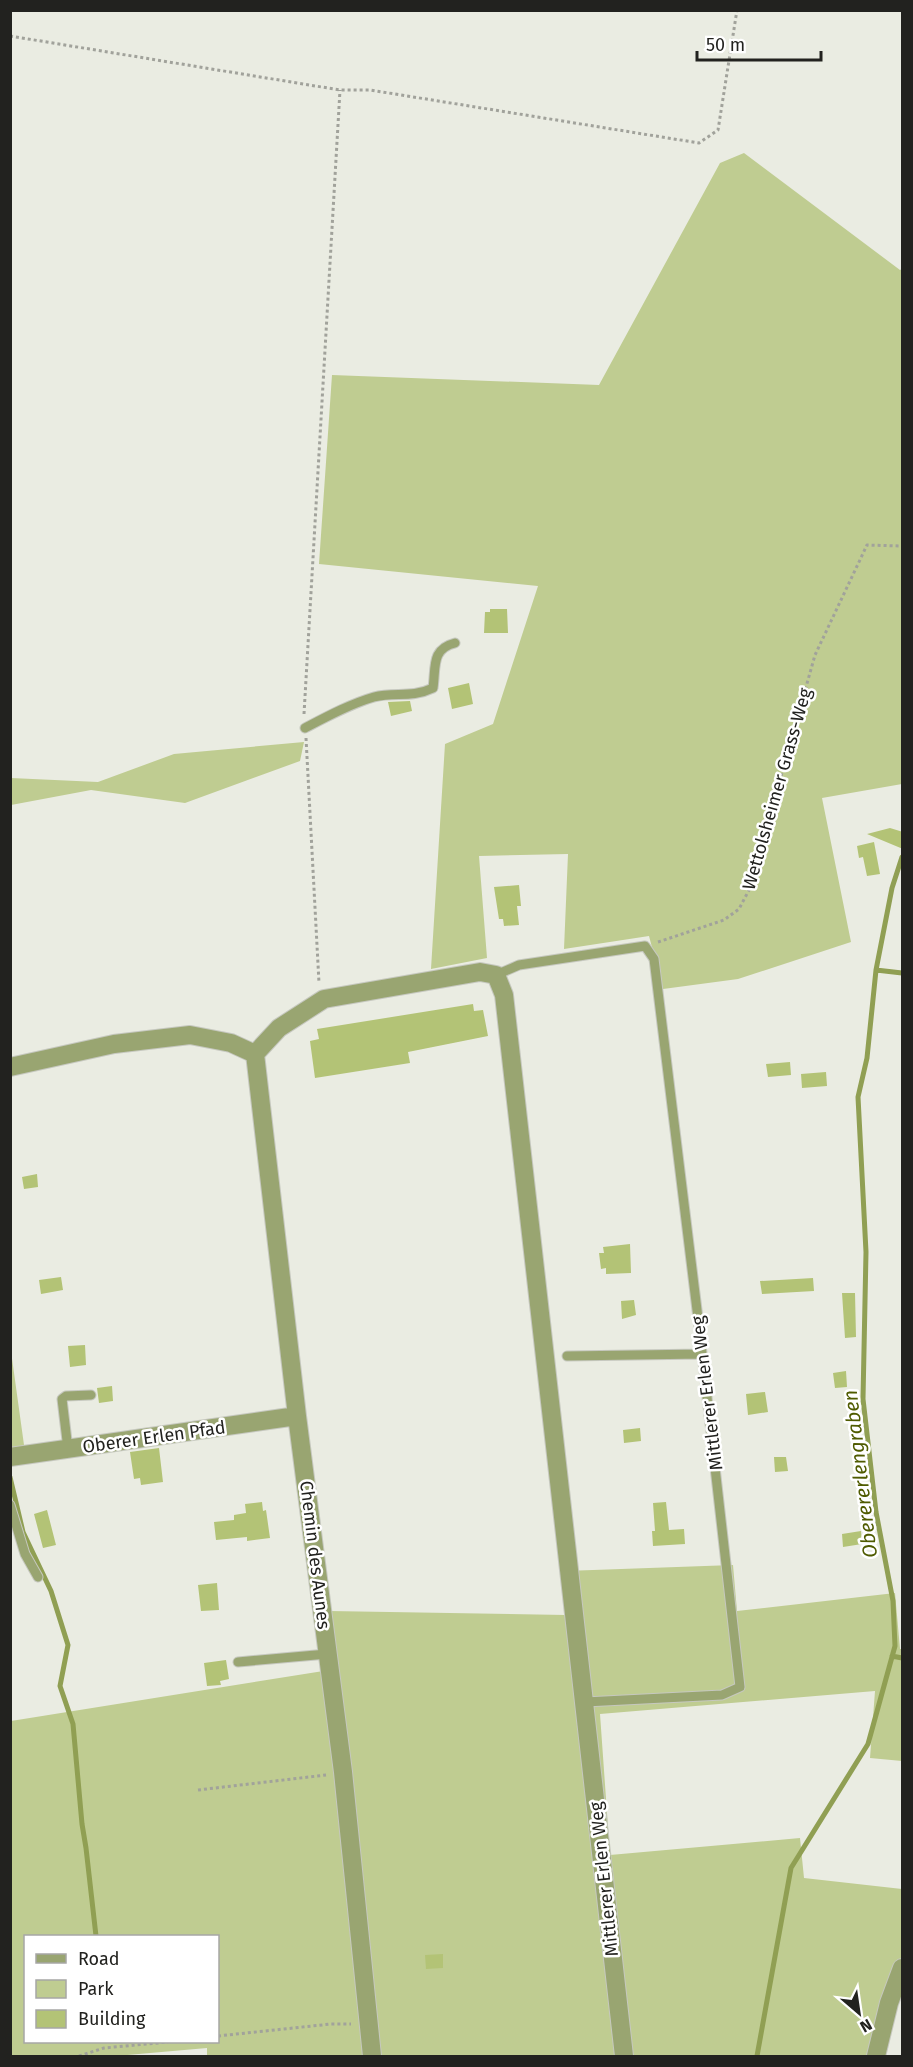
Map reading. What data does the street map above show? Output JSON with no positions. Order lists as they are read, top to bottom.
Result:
{
  "streets": {
    "street": ["Mittlerer Erlen Weg", "Oberer Erlen Pfad", "Chemin des Aunes"],
    "path": ["Wettolsheimer Grass-Weg"]
  },
  "crossings": [
    ["Wettolsheimer Grass-Weg", "Mittlerer Erlen Weg"],
    ["Oberer Erlen Pfad", "Chemin des Aunes"]
  ],
  "water": ["Oberererlengraben"],
  "legend": ["Road", "Park", "Building"],
  "scale_bar": "50 m",
  "north": "bottom right"
}
